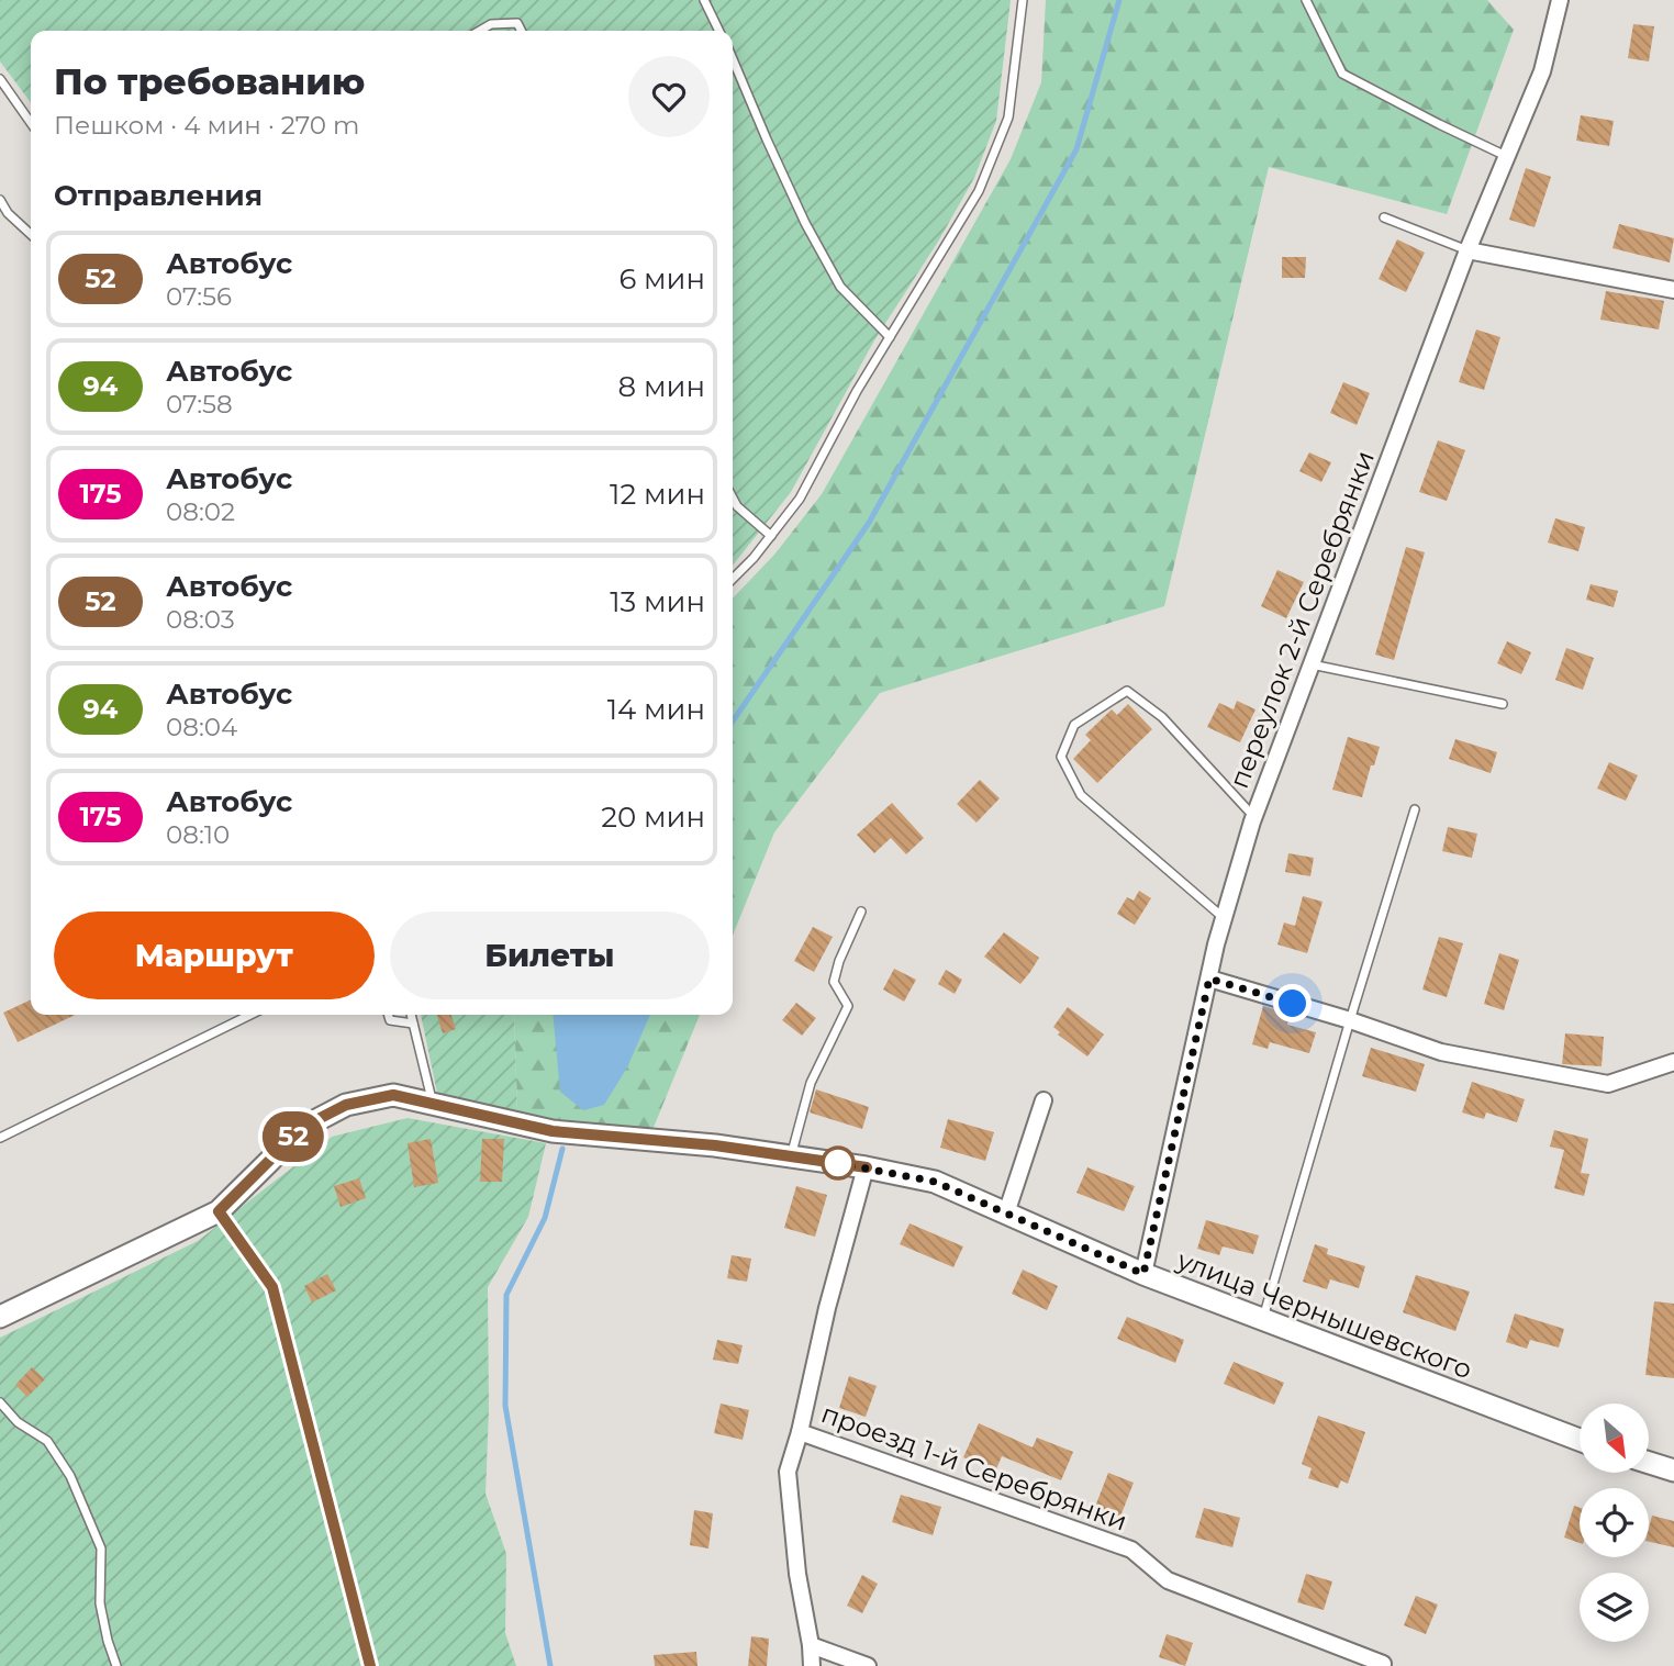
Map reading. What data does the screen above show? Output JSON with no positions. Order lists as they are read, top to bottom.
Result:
{
  "streets": {
    "street": ["переулок 2-й Серебрянки", "улица Чернышевского", "проезд 1-й Серебрянки"]
  },
  "crossings": [
    ["переулок 2-й Серебрянки", "улица Чернышевского"]
  ],
  "lines": ["bus line 52"],
  "north": "bottom right",
  "page": {
    "on_map": "52",
    "heading": [
      ["По требованию", "Пешком · 4 мин · 270 m"],
      "Отправления"
    ],
    "list": [
      {
        "mark": "52",
        "name": "Автобус",
        "note": "07:56",
        "value": "6 мин"
      },
      {
        "mark": "94",
        "name": "Автобус",
        "note": "07:58",
        "value": "8 мин"
      },
      {
        "mark": "175",
        "name": "Автобус",
        "note": "08:02",
        "value": "12 мин"
      },
      {
        "mark": "52",
        "name": "Автобус",
        "note": "08:03",
        "value": "13 мин"
      },
      {
        "mark": "94",
        "name": "Автобус",
        "note": "08:04",
        "value": "14 мин"
      },
      {
        "mark": "175",
        "name": "Автобус",
        "note": "08:10",
        "value": "20 мин"
      }
    ],
    "buttons": ["Маршрут", "Билеты"]
  }
}
